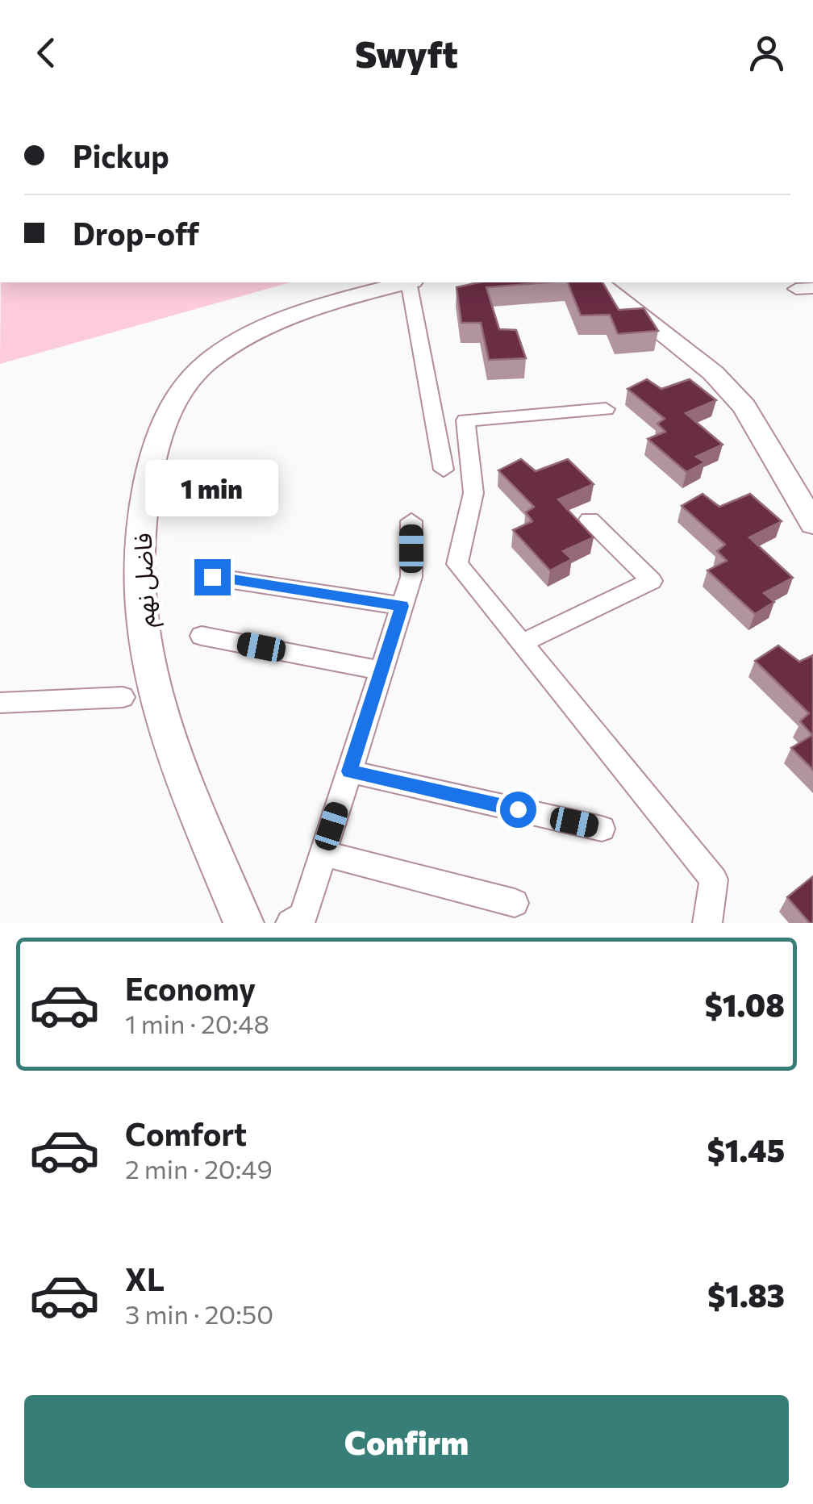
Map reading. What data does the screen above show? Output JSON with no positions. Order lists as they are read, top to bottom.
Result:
{
  "streets": {
    "street": ["فاضل نهم"]
  },
  "page": {
    "header": "Swyft",
    "banner": ["Pickup", "Drop-off"],
    "bubble": "1 min",
    "list": [
      {
        "name": "Economy",
        "note": "1 min · 20:48",
        "value": "$1.08"
      },
      {
        "name": "Comfort",
        "note": "2 min · 20:49",
        "value": "$1.45"
      },
      {
        "name": "XL",
        "note": "3 min · 20:50",
        "value": "$1.83"
      }
    ],
    "buttons": "Confirm"
  }
}
